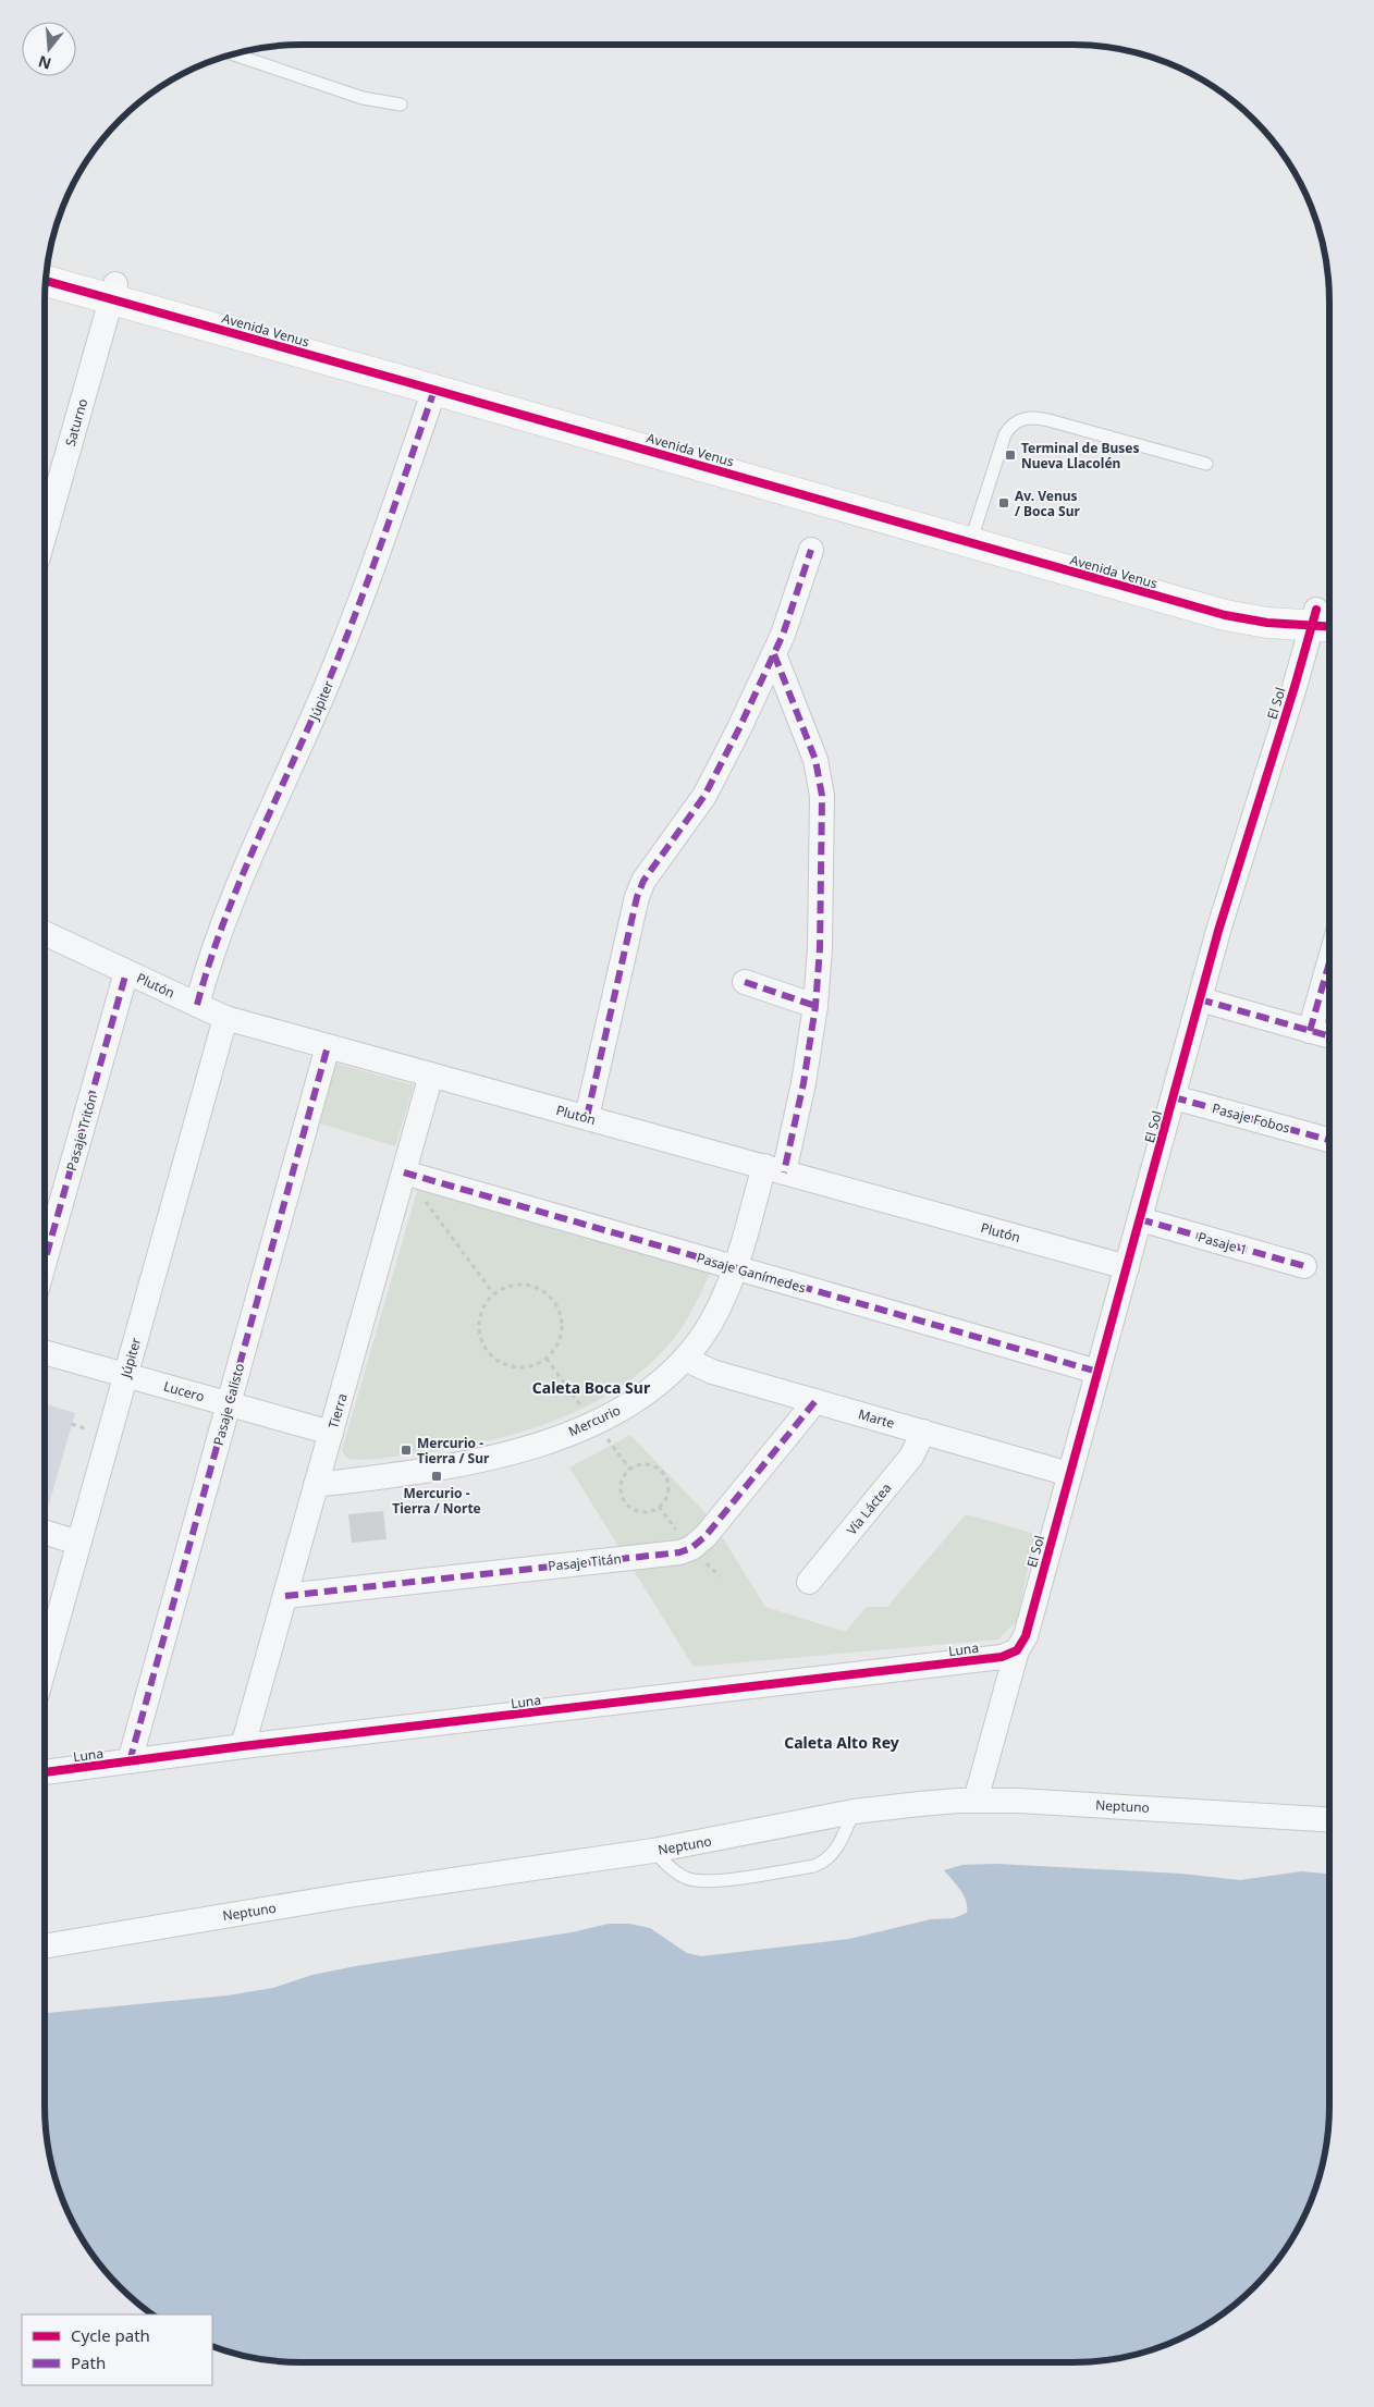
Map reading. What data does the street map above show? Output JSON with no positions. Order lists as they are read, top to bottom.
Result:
{
  "streets": {
    "street": [
      "Avenida Venus",
      "Saturno",
      "Júpiter",
      "El Sol",
      "Plutón",
      "Pasaje Fobos",
      "Pasaje Tritón",
      "Pasaje 1",
      "Pasaje Ganímedes",
      "Lucero",
      "Pasaje Calisto",
      "Tierra",
      "Marte",
      "Mercurio",
      "Vía Láctea",
      "Pasaje Titán",
      "Luna",
      "Neptuno"
    ]
  },
  "crossings": [
    ["Avenida Venus", "Saturno"],
    ["Avenida Venus", "Júpiter"],
    ["Avenida Venus", "El Sol"],
    ["Júpiter", "Plutón"],
    ["Júpiter", "Lucero"],
    ["El Sol", "Plutón"],
    ["El Sol", "Pasaje Fobos"],
    ["El Sol", "Pasaje 1"],
    ["El Sol", "Pasaje Ganímedes"],
    ["El Sol", "Marte"],
    ["El Sol", "Luna"],
    ["El Sol", "Neptuno"],
    ["Plutón", "Pasaje Tritón"],
    ["Plutón", "Pasaje Calisto"],
    ["Plutón", "Tierra"],
    ["Plutón", "Mercurio"],
    ["Pasaje Ganímedes", "Tierra"],
    ["Pasaje Ganímedes", "Mercurio"],
    ["Lucero", "Pasaje Calisto"],
    ["Lucero", "Tierra"],
    ["Pasaje Calisto", "Luna"],
    ["Tierra", "Mercurio"],
    ["Tierra", "Pasaje Titán"],
    ["Tierra", "Luna"],
    ["Marte", "Mercurio"],
    ["Marte", "Vía Láctea"],
    ["Marte", "Pasaje Titán"]
  ],
  "districts": ["Caleta Boca Sur", "Caleta Alto Rey"],
  "places": {
    "transit": [
      "Terminal de Buses Nueva Llacolén",
      "Av. Venus / Boca Sur",
      "Mercurio - Tierra / Sur",
      "Mercurio - Tierra / Norte"
    ]
  },
  "legend": ["Cycle path", "Path"],
  "north": "bottom"
}
